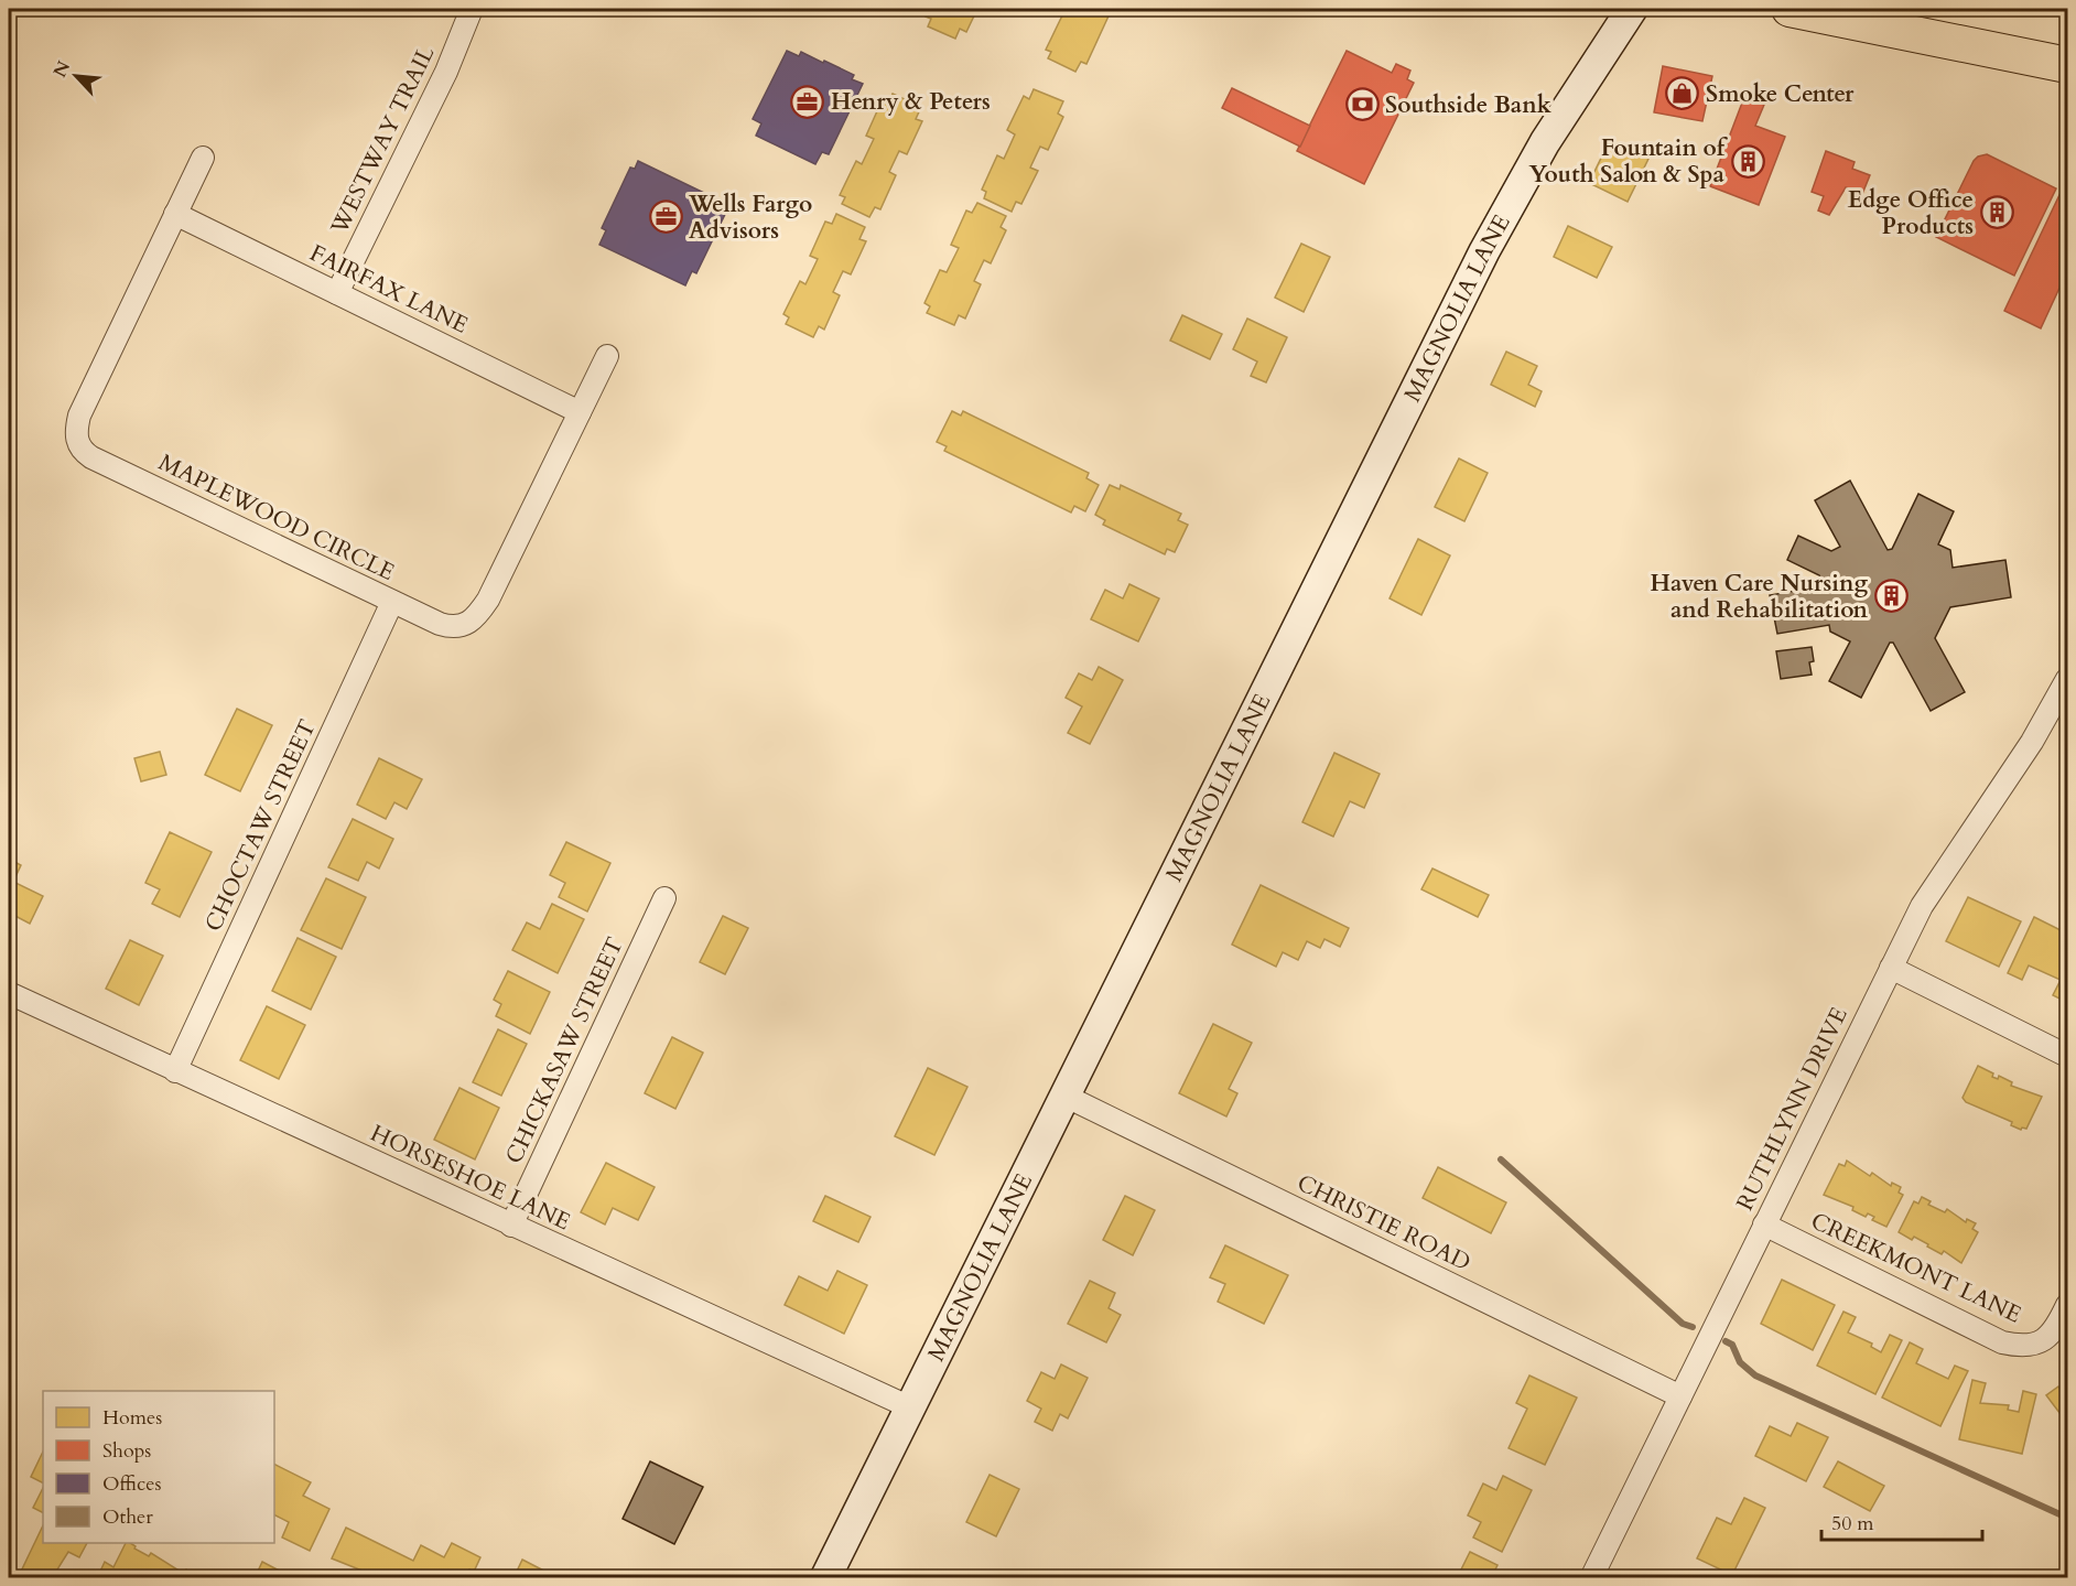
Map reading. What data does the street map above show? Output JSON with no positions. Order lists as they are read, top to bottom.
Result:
{
  "streets": {
    "main road": ["MAGNOLIA LANE"],
    "street": [
      "WESTWAY TRAIL",
      "FAIRFAX LANE",
      "MAPLEWOOD CIRCLE",
      "CHOCTAW STREET",
      "CHICKASAW STREET",
      "RUTHLYNN DRIVE",
      "HORSESHOE LANE",
      "CHRISTIE ROAD",
      "CREEKMONT LANE"
    ]
  },
  "crossings": [
    ["WESTWAY TRAIL", "FAIRFAX LANE"],
    ["FAIRFAX LANE", "MAPLEWOOD CIRCLE"],
    ["MAGNOLIA LANE", "HORSESHOE LANE"],
    ["MAGNOLIA LANE", "CHRISTIE ROAD"],
    ["MAPLEWOOD CIRCLE", "CHOCTAW STREET"],
    ["CHOCTAW STREET", "HORSESHOE LANE"],
    ["CHICKASAW STREET", "HORSESHOE LANE"],
    ["RUTHLYNN DRIVE", "CHRISTIE ROAD"],
    ["RUTHLYNN DRIVE", "CREEKMONT LANE"]
  ],
  "places": {
    "shop": ["Smoke Center"],
    "office": ["Henry & Peters", "Wells Fargo Advisors"],
    "bank": ["Southside Bank"],
    "building": ["Fountain of Youth Salon & Spa", "Edge Office Products", "Haven Care Nursing and Rehabilitation"]
  },
  "legend": [
    "Homes",
    "Shops",
    "Offices",
    "Other"
  ],
  "scale_bar": "50 m",
  "north": "top left"
}
